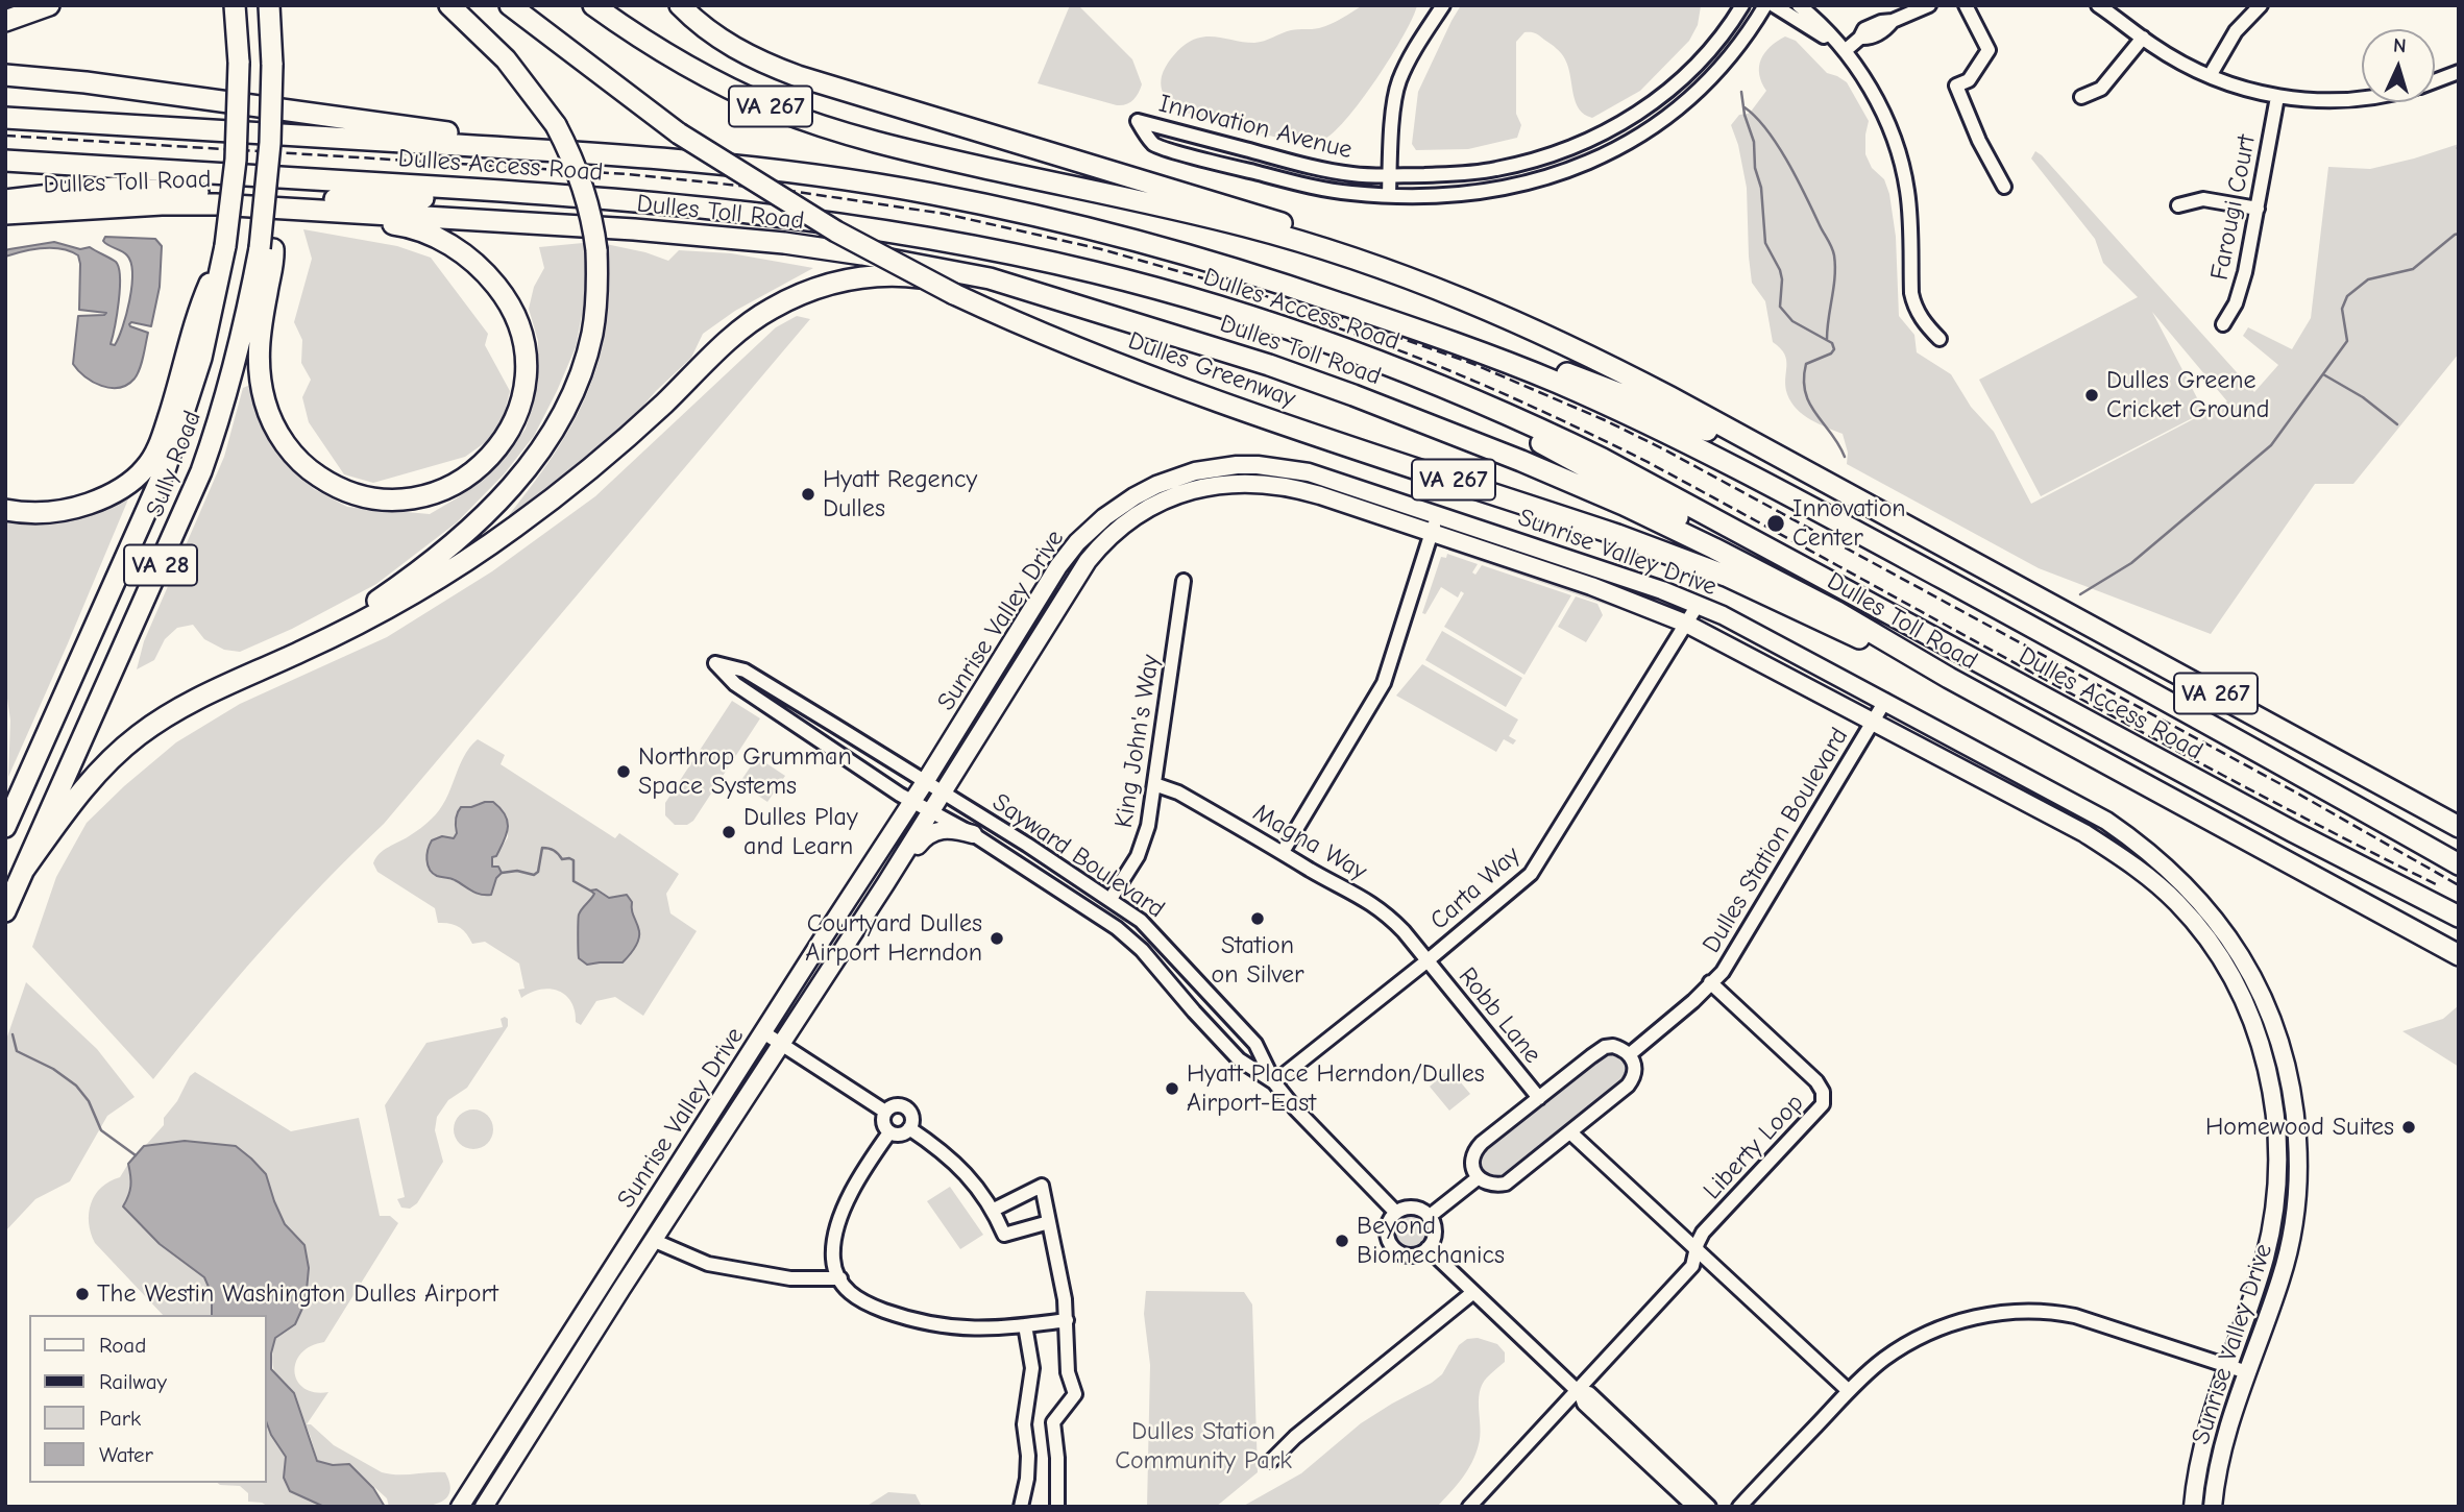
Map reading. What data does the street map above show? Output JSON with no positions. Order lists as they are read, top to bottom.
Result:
{
  "streets": {
    "highway": [
      "VA 267",
      "Dulles Access Road",
      "Dulles Toll Road",
      "Dulles Greenway",
      "Sully Road",
      "VA 28"
    ],
    "main road": ["Sunrise Valley Drive"],
    "street": [
      "Innovation Avenue",
      "Farougi Court",
      "King John's Way",
      "Dulles Station Boulevard",
      "Magna Way",
      "Sayward Boulevard",
      "Carta Way",
      "Robb Lane",
      "Liberty Loop"
    ]
  },
  "crossings": [
    ["Dulles Toll Road", "Dulles Greenway"],
    ["Sunrise Valley Drive", "Dulles Station Boulevard"],
    ["Sunrise Valley Drive", "Sayward Boulevard"],
    ["Sunrise Valley Drive", "Carta Way"],
    ["King John's Way", "Magna Way"],
    ["King John's Way", "Sayward Boulevard"],
    ["Dulles Station Boulevard", "Liberty Loop"],
    ["Magna Way", "Carta Way"],
    ["Magna Way", "Robb Lane"],
    ["Sayward Boulevard", "Carta Way"],
    ["Carta Way", "Robb Lane"]
  ],
  "parks": ["Dulles Station Community Park"],
  "places": [
    "Dulles Greene Cricket Ground",
    "Hyatt Regency Dulles",
    "Innovation Center",
    "Northrop Grumman Space Systems",
    "Dulles Play and Learn",
    "Station on Silver",
    "Courtyard Dulles Airport Herndon",
    "Hyatt Place Herndon/Dulles Airport-East",
    "Homewood Suites",
    "Beyond Biomechanics",
    "The Westin Washington Dulles Airport"
  ],
  "legend": [
    "Road",
    "Railway",
    "Park",
    "Water"
  ],
  "north": "top"
}
